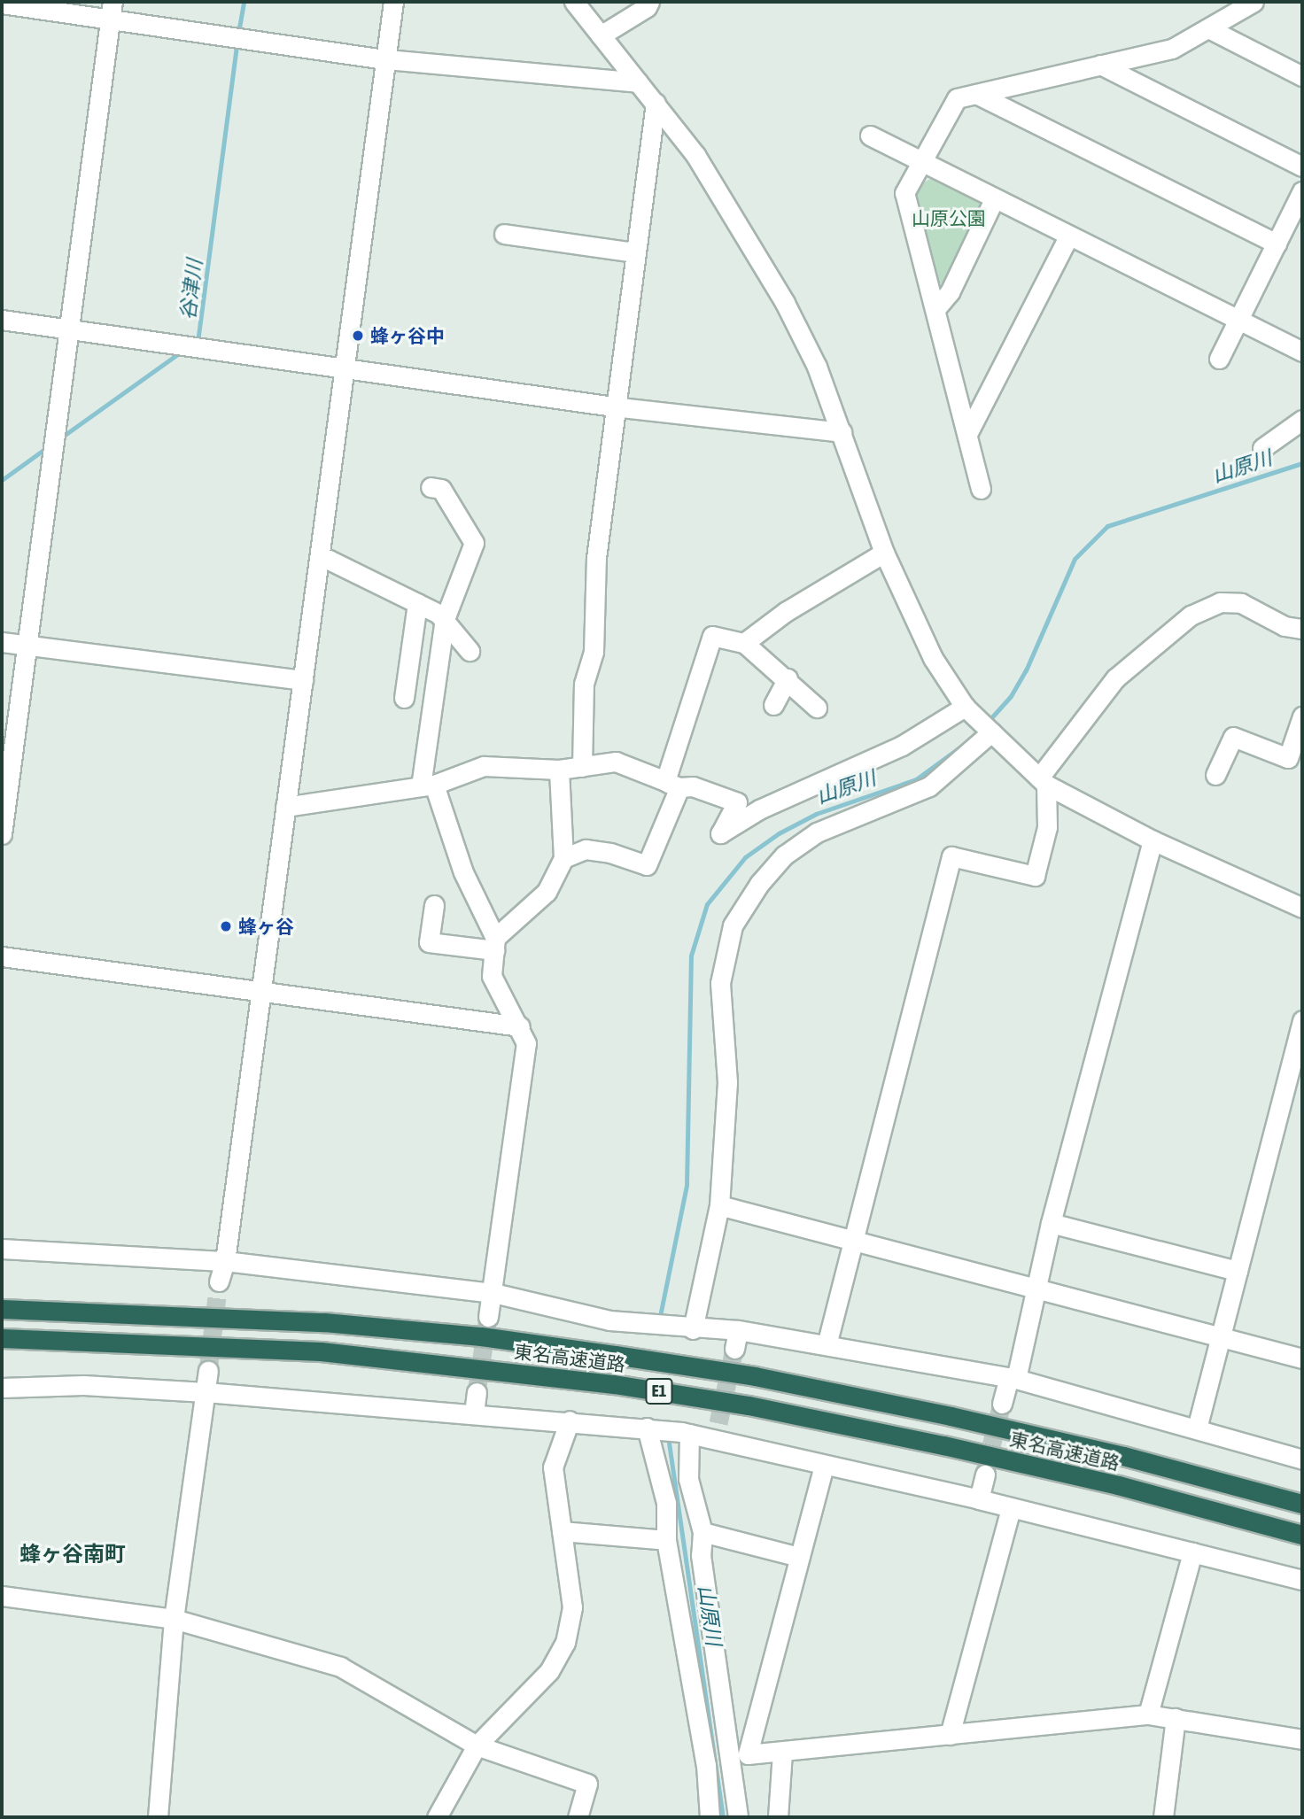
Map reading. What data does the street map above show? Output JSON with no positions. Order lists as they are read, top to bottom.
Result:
{
  "streets": {
    "highway": ["東名高速道路", "E1"]
  },
  "districts": ["蜂ヶ谷南町"],
  "water": ["谷津川", "山原川"],
  "parks": ["山原公園"],
  "places": ["蜂ヶ谷中", "蜂ヶ谷"]
}
